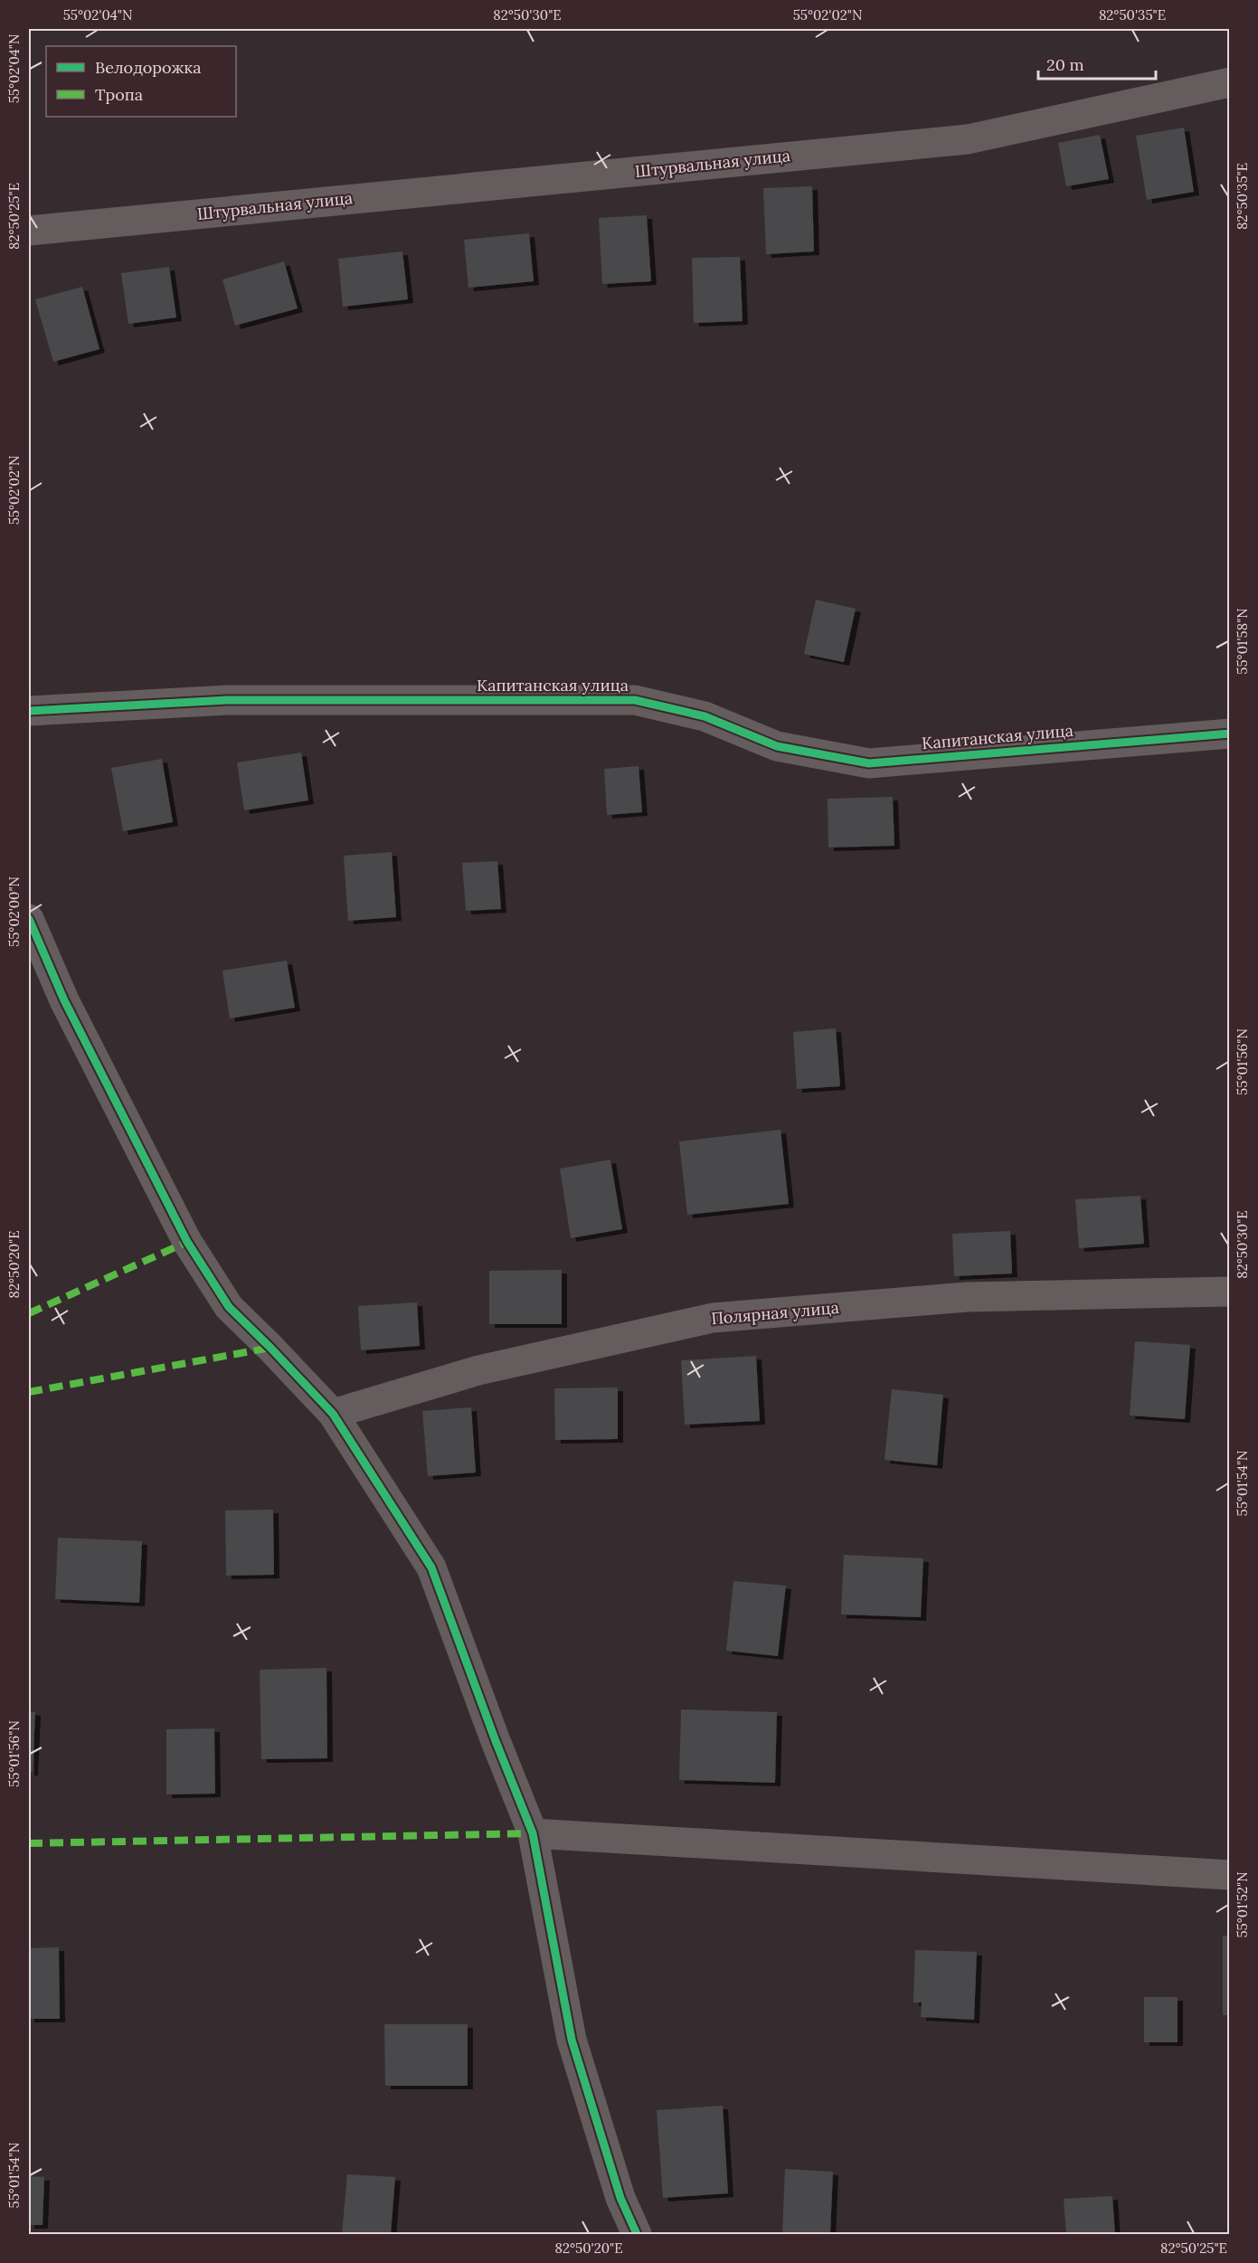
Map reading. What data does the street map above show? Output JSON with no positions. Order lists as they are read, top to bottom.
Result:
{
  "streets": {
    "street": ["Штурвальная улица", "Капитанская улица", "Полярная улица"]
  },
  "legend": ["Велодорожка", "Тропа"],
  "scale_bar": "20 m",
  "coordinates": [
    "55°02'04\"N",
    "82°50'30\"E",
    "55°02'02\"N",
    "82°50'35\"E",
    "82°50'25\"E",
    "55°01'58\"N",
    "55°02'00\"N",
    "55°01'56\"N",
    "82°50'20\"E",
    "55°01'54\"N",
    "55°01'52\"N"
  ]
}
